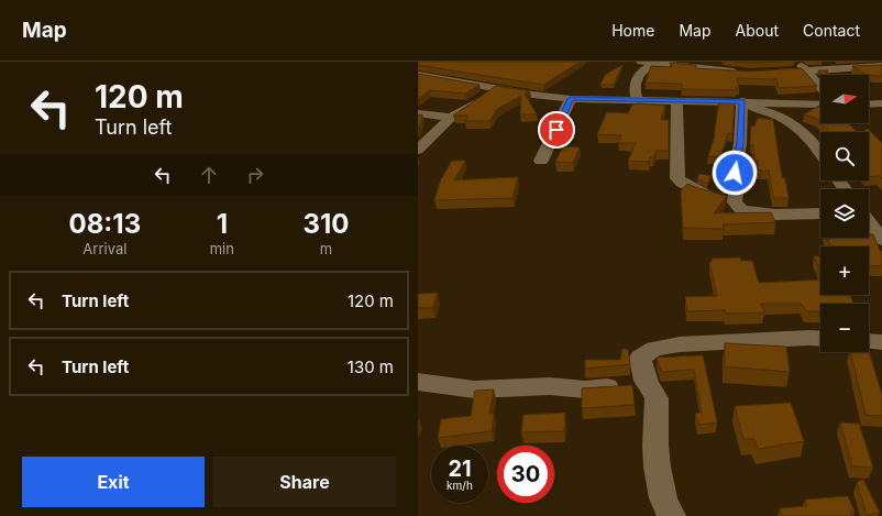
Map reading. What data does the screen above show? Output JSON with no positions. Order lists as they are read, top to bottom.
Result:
{
  "north": "right",
  "page": {
    "header": "Map",
    "nav": [
      "Home",
      "Map",
      "About",
      "Contact"
    ],
    "turn": ["120 m", "Turn left"],
    "map_buttons": ["+", "−"],
    "eta": [
      "08:13",
      "Arrival",
      "1",
      "min",
      "310",
      "m"
    ],
    "list": [
      {
        "name": "Turn left",
        "value": "120 m"
      },
      {
        "name": "Turn left",
        "value": "130 m"
      }
    ],
    "speed": "21 km/h",
    "limit": "30",
    "buttons": ["Exit", "Share"]
  }
}
